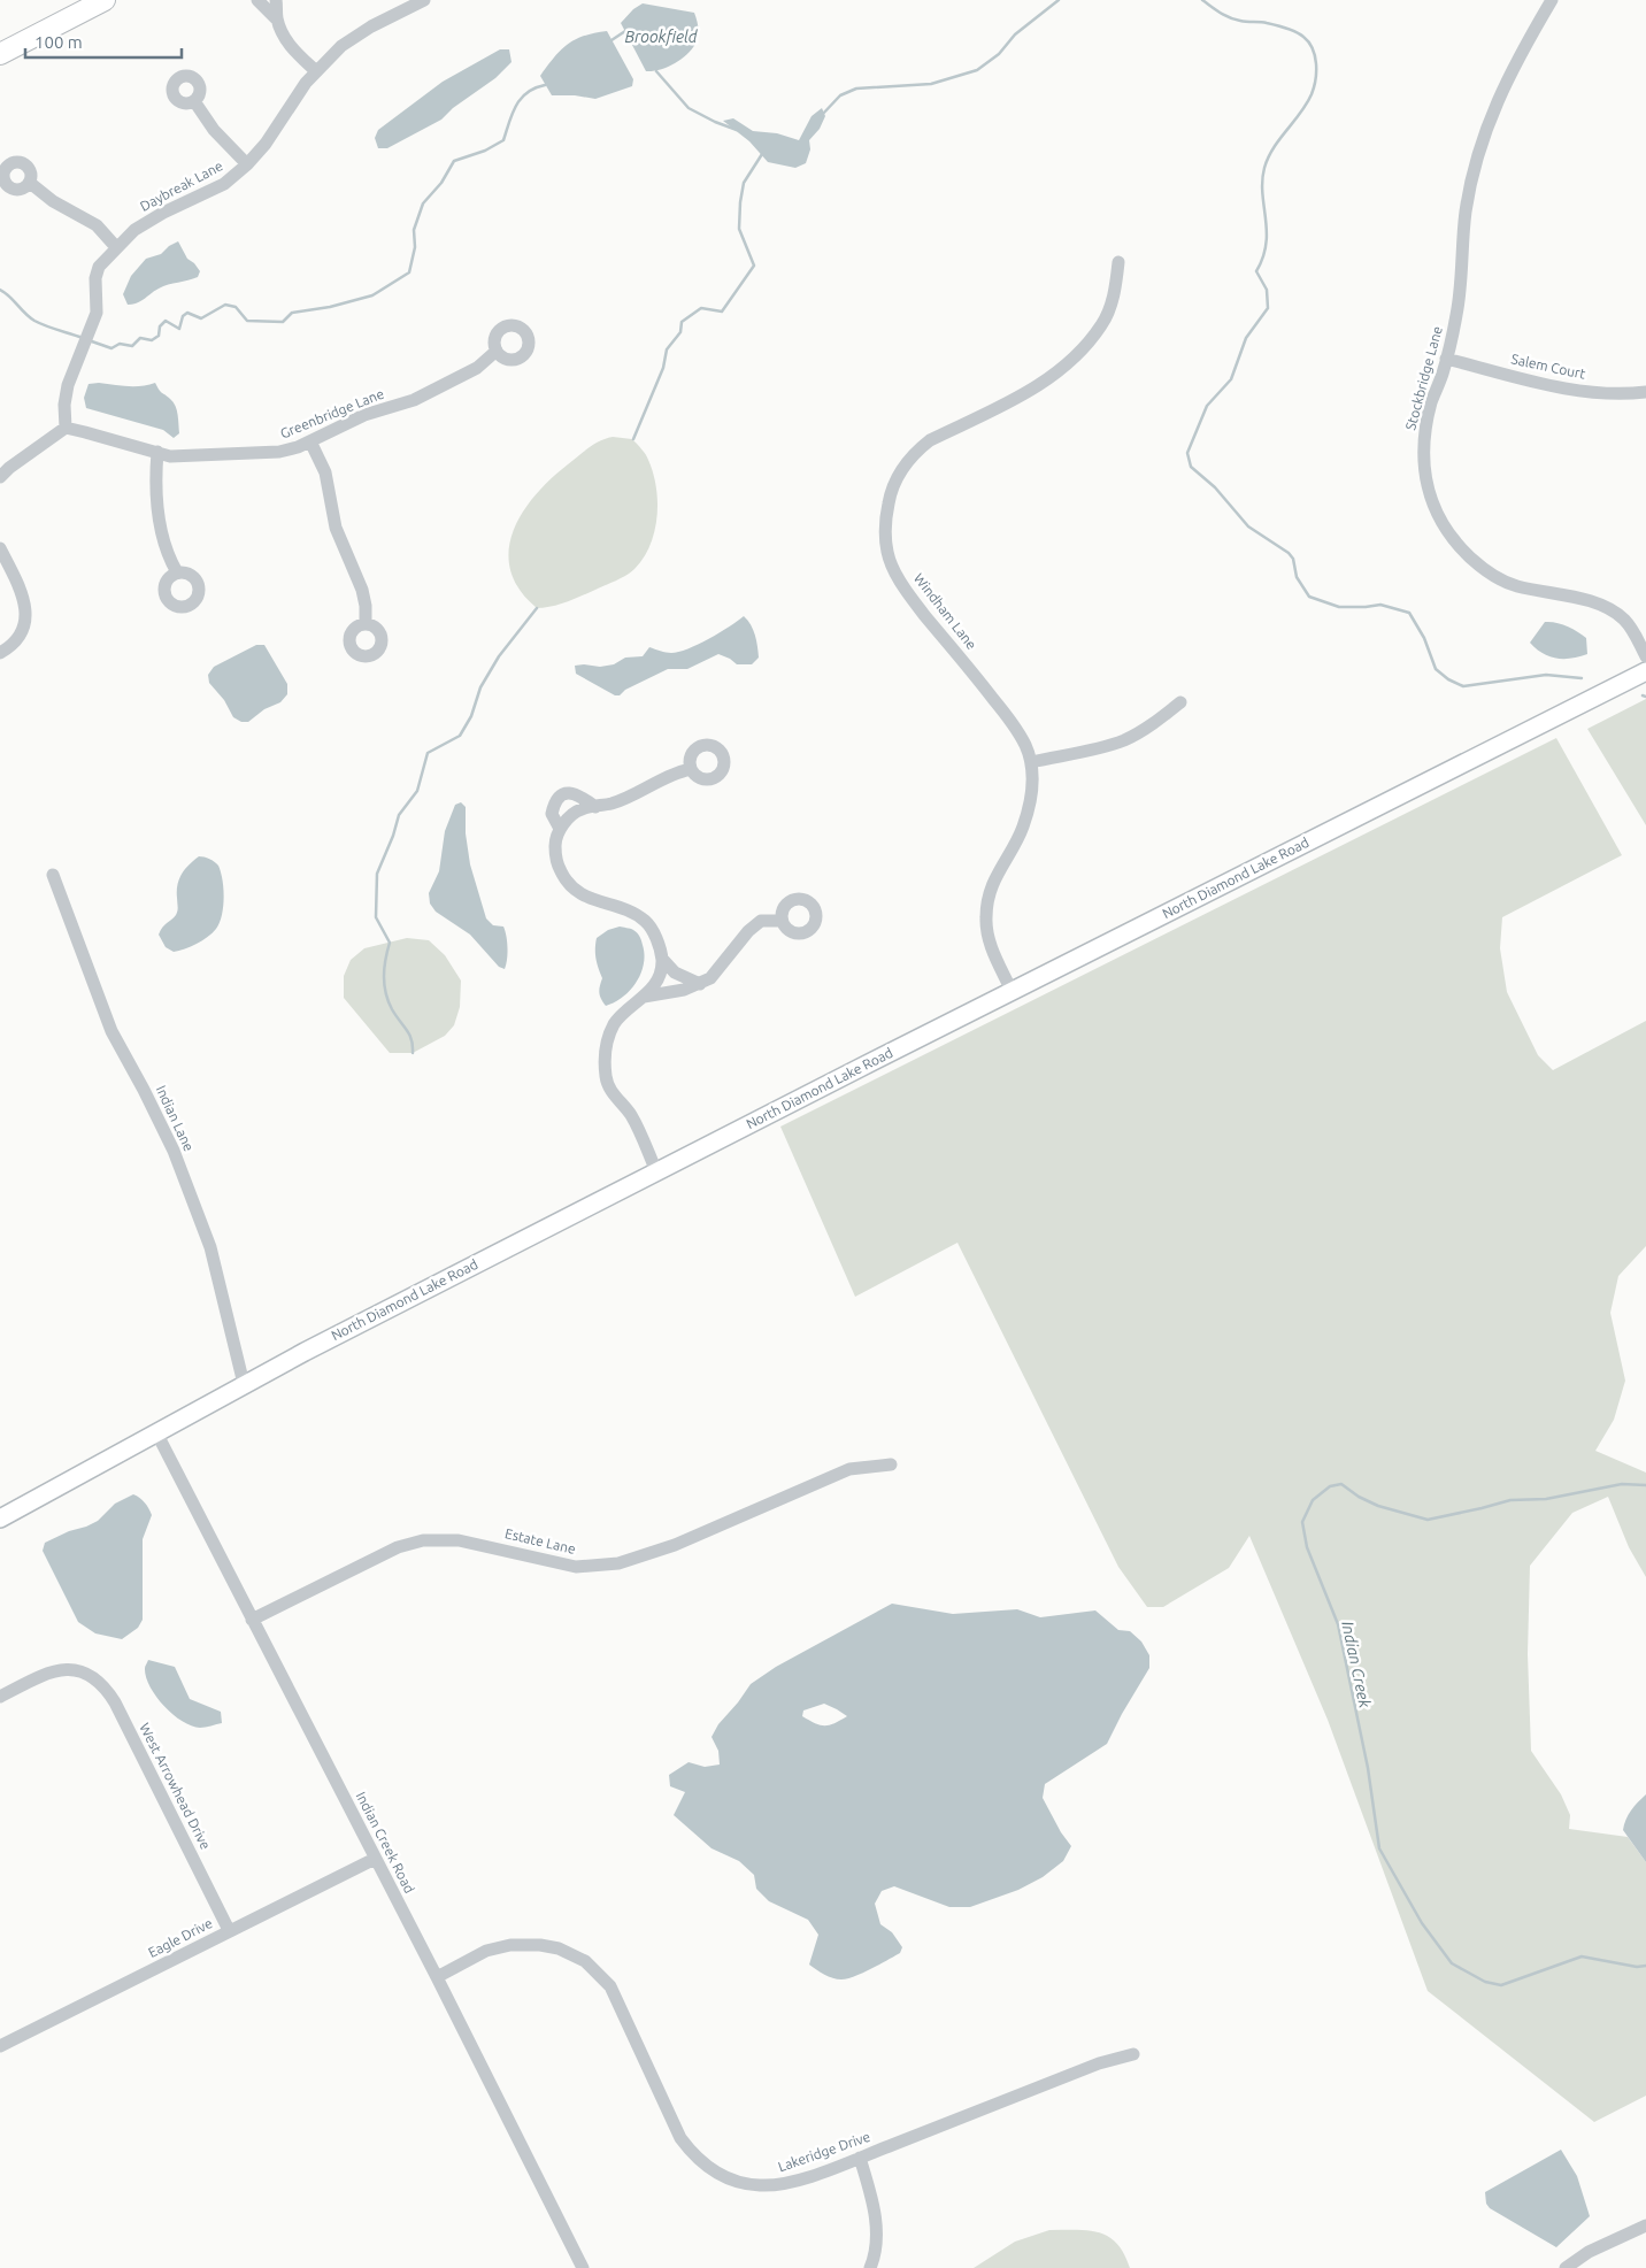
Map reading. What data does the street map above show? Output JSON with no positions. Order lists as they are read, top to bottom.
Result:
{
  "streets": {
    "street": [
      "Daybreak Lane",
      "Salem Court",
      "Stockbridge Lane",
      "Greenbridge Lane",
      "Windham Lane",
      "North Diamond Lake Road",
      "Indian Lane",
      "Estate Lane",
      "West Arrowhead Drive",
      "Indian Creek Road",
      "Eagle Drive",
      "Lakeridge Drive"
    ]
  },
  "crossings": [
    ["Daybreak Lane", "Greenbridge Lane"],
    ["Salem Court", "Stockbridge Lane"],
    ["Windham Lane", "North Diamond Lake Road"],
    ["North Diamond Lake Road", "Indian Lane"],
    ["North Diamond Lake Road", "Indian Creek Road"],
    ["Estate Lane", "Indian Creek Road"],
    ["West Arrowhead Drive", "Eagle Drive"],
    ["Indian Creek Road", "Eagle Drive"],
    ["Indian Creek Road", "Lakeridge Drive"]
  ],
  "water": ["Brookfield", "Indian Creek"],
  "scale_bar": "100 m"
}
